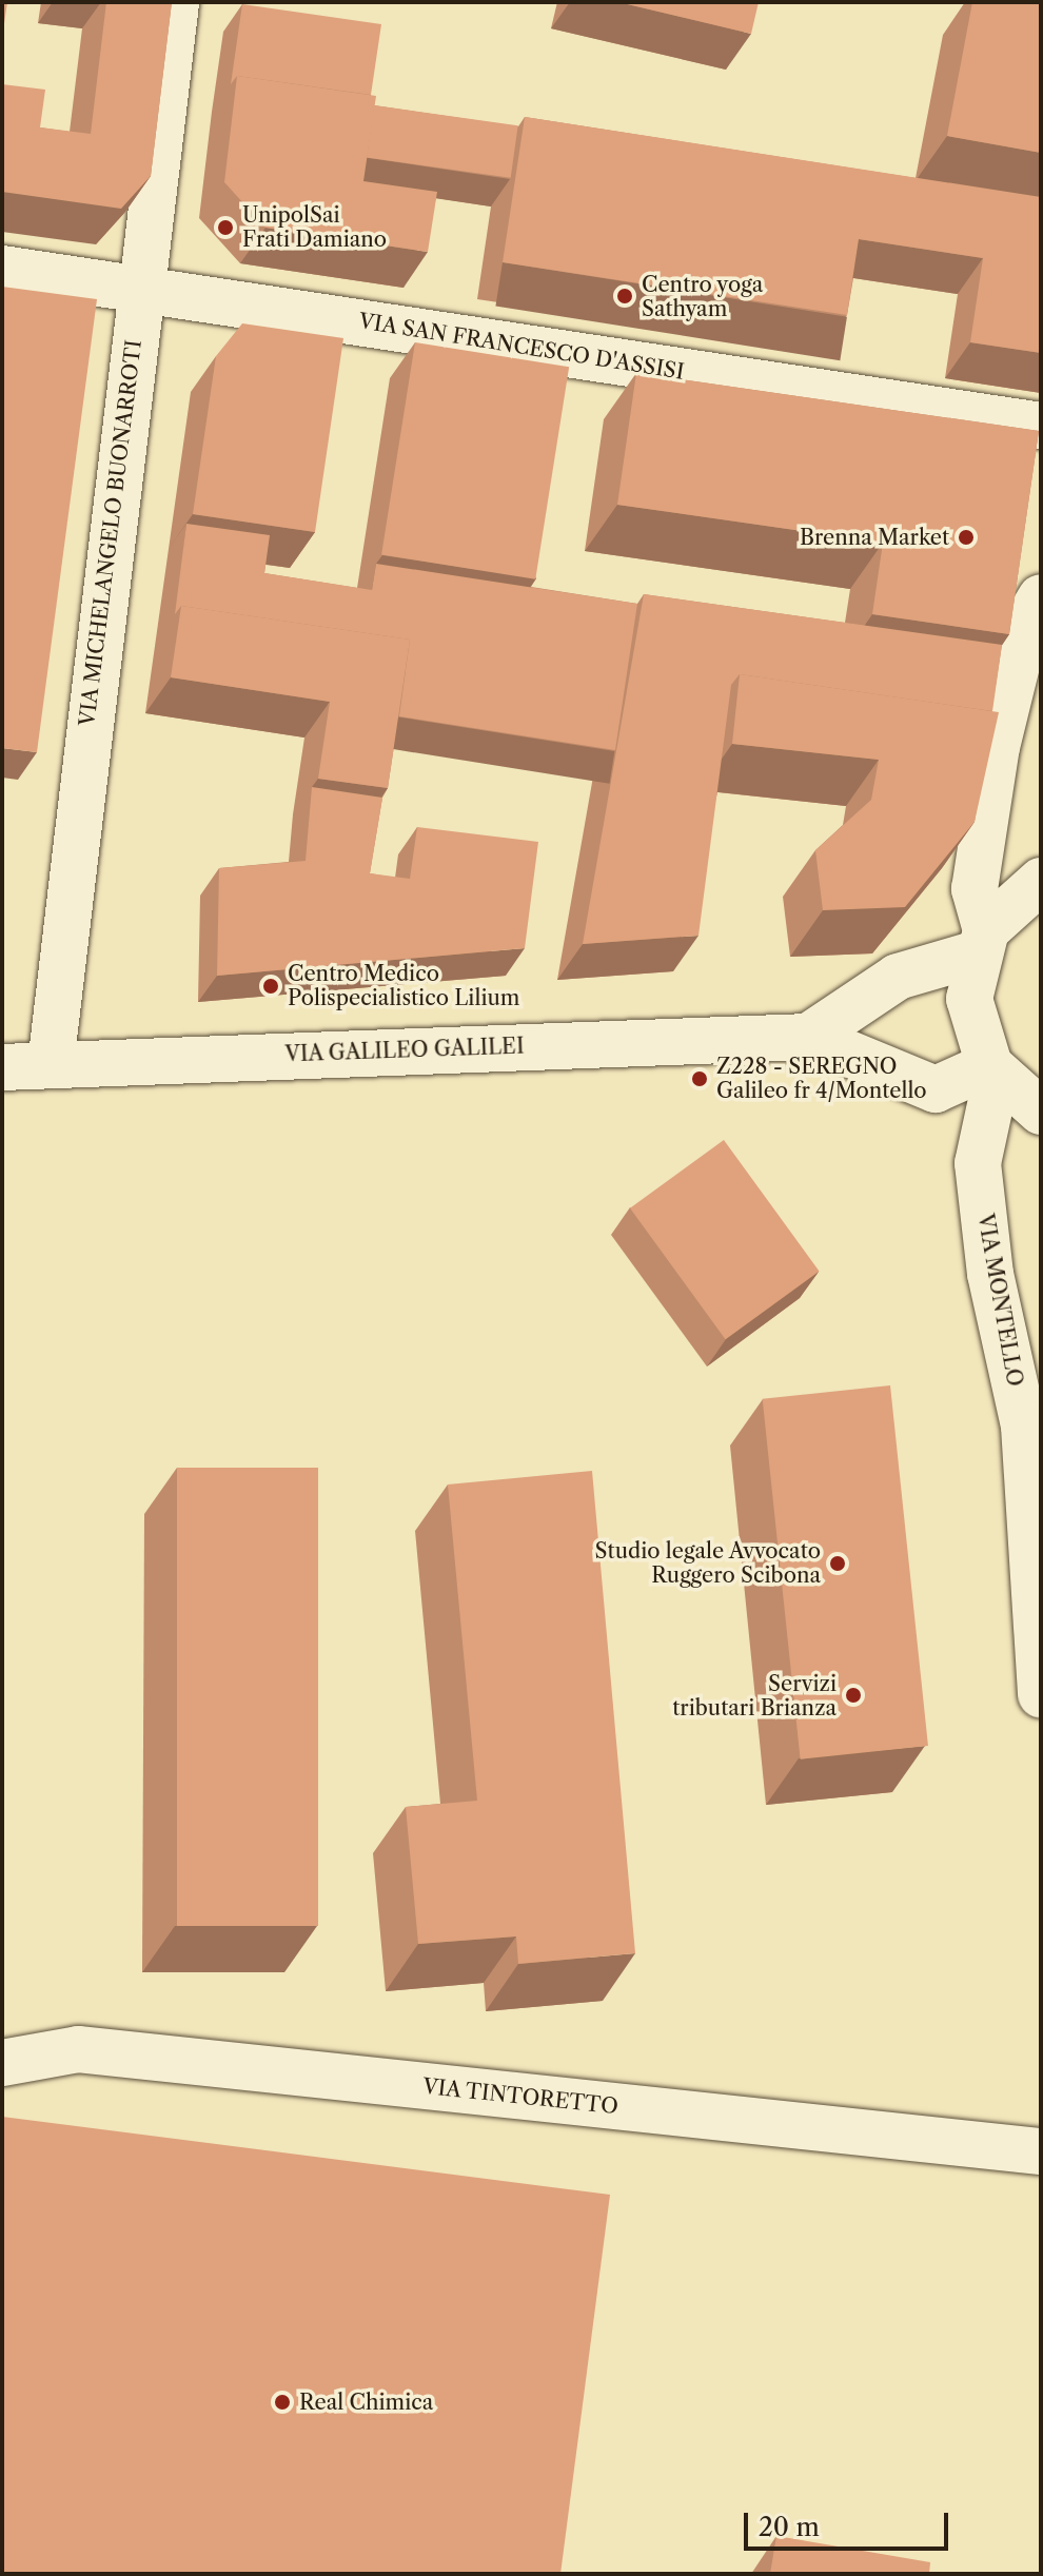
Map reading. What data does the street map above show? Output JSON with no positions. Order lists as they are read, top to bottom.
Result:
{
  "streets": {
    "street": [
      "VIA SAN FRANCESCO D'ASSISI",
      "VIA MICHELANGELO BUONARROTI",
      "VIA GALILEO GALILEI",
      "VIA MONTELLO",
      "VIA TINTORETTO"
    ]
  },
  "crossings": [
    ["VIA SAN FRANCESCO D'ASSISI", "VIA MICHELANGELO BUONARROTI"],
    ["VIA MICHELANGELO BUONARROTI", "VIA GALILEO GALILEI"]
  ],
  "places": [
    "UnipolSai Frati Damiano",
    "Centro yoga Sathyam",
    "Brenna Market",
    "Centro Medico Polispecialistico Lilium",
    "Z228 - SEREGNO Galileo fr 4/Montello",
    "Studio legale Avvocato Ruggero Scibona",
    "Servizi tributari Brianza",
    "Real Chimica"
  ],
  "scale_bar": "20 m"
}
